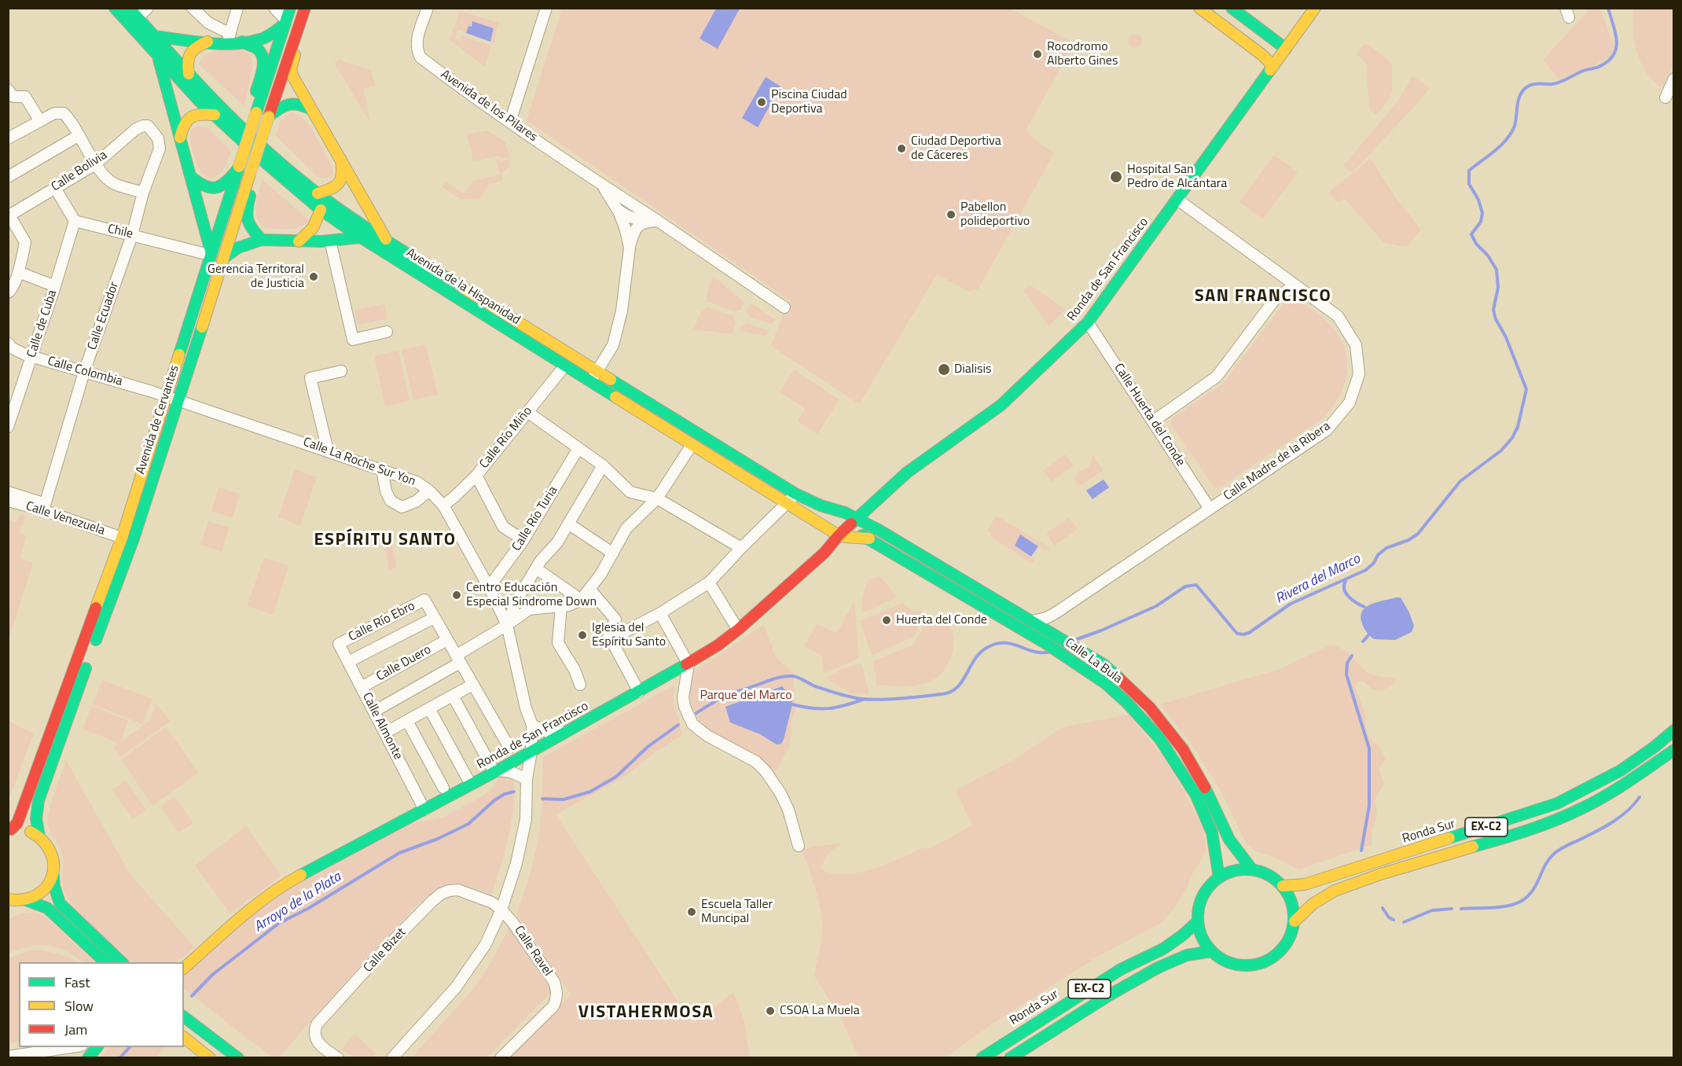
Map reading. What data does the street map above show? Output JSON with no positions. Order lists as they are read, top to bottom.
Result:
{
  "streets": {
    "main road": [
      "Ronda de San Francisco",
      "Avenida de la Hispanidad",
      "Avenida de Cervantes",
      "Calle La Bula",
      "EX-C2",
      "Ronda Sur"
    ],
    "street": [
      "Avenida de los Pilares",
      "Calle Bolivia",
      "Chile",
      "Calle Ecuador",
      "Calle de Cuba",
      "Calle Colombia",
      "Calle Huerta del Conde",
      "Calle Río Miño",
      "Calle Madre de la Ribera",
      "Calle La Roche Sur Yon",
      "Calle Venezuela",
      "Calle Río Turia",
      "Calle Río Ebro",
      "Calle Duero",
      "Calle Almonte",
      "Calle Bizet",
      "Calle Ravel"
    ]
  },
  "crossings": [
    ["Calle Bolivia", "Calle Ecuador"],
    ["Chile", "Calle Ecuador"],
    ["Chile", "Calle de Cuba"],
    ["Chile", "Avenida de Cervantes"],
    ["Ronda de San Francisco", "Avenida de la Hispanidad"],
    ["Ronda de San Francisco", "Calle Huerta del Conde"],
    ["Ronda de San Francisco", "Calle Madre de la Ribera"],
    ["Ronda de San Francisco", "Calle La Roche Sur Yon"],
    ["Ronda de San Francisco", "Calle La Bula"],
    ["Ronda de San Francisco", "Calle Almonte"],
    ["Avenida de la Hispanidad", "Calle Río Miño"],
    ["Avenida de la Hispanidad", "Calle La Bula"],
    ["Calle Ecuador", "Calle Colombia"],
    ["Calle Ecuador", "Calle Venezuela"],
    ["Calle de Cuba", "Calle Colombia"],
    ["Calle Colombia", "Avenida de Cervantes"],
    ["Calle Colombia", "Calle La Roche Sur Yon"],
    ["Calle Huerta del Conde", "Calle Madre de la Ribera"],
    ["Avenida de Cervantes", "Calle La Roche Sur Yon"],
    ["Avenida de Cervantes", "Calle Venezuela"],
    ["Calle Río Miño", "Calle La Roche Sur Yon"],
    ["Calle Madre de la Ribera", "Calle La Bula"],
    ["Calle La Roche Sur Yon", "Calle Río Turia"],
    ["Calle La Roche Sur Yon", "Calle Bizet"],
    ["Calle La Roche Sur Yon", "Calle Ravel"],
    ["Calle Río Ebro", "Calle Almonte"],
    ["Calle La Bula", "EX-C2"],
    ["Calle La Bula", "Ronda Sur"],
    ["Calle Duero", "Calle Almonte"],
    ["EX-C2", "Ronda Sur"],
    ["Calle Bizet", "Calle Ravel"]
  ],
  "districts": ["SAN FRANCISCO", "ESPÍRITU SANTO", "VISTAHERMOSA"],
  "water": ["Rivera del Marco", "Arroyo de la Plata"],
  "parks": ["Parque del Marco"],
  "places": [
    "Rocodromo Alberto Gines",
    "Piscina Ciudad Deportiva",
    "Ciudad Deportiva de Cáceres",
    "Hospital San Pedro de Alcántara",
    "Pabellon polideportivo",
    "Gerencia Territoral de Justicia",
    "Dialisis",
    "Centro Educación Especial Sindrome Down",
    "Huerta del Conde",
    "Iglesia del Espíritu Santo",
    "Escuela Taller Muncipal",
    "CSOA La Muela"
  ],
  "legend": ["Fast", "Slow", "Jam"]
}
